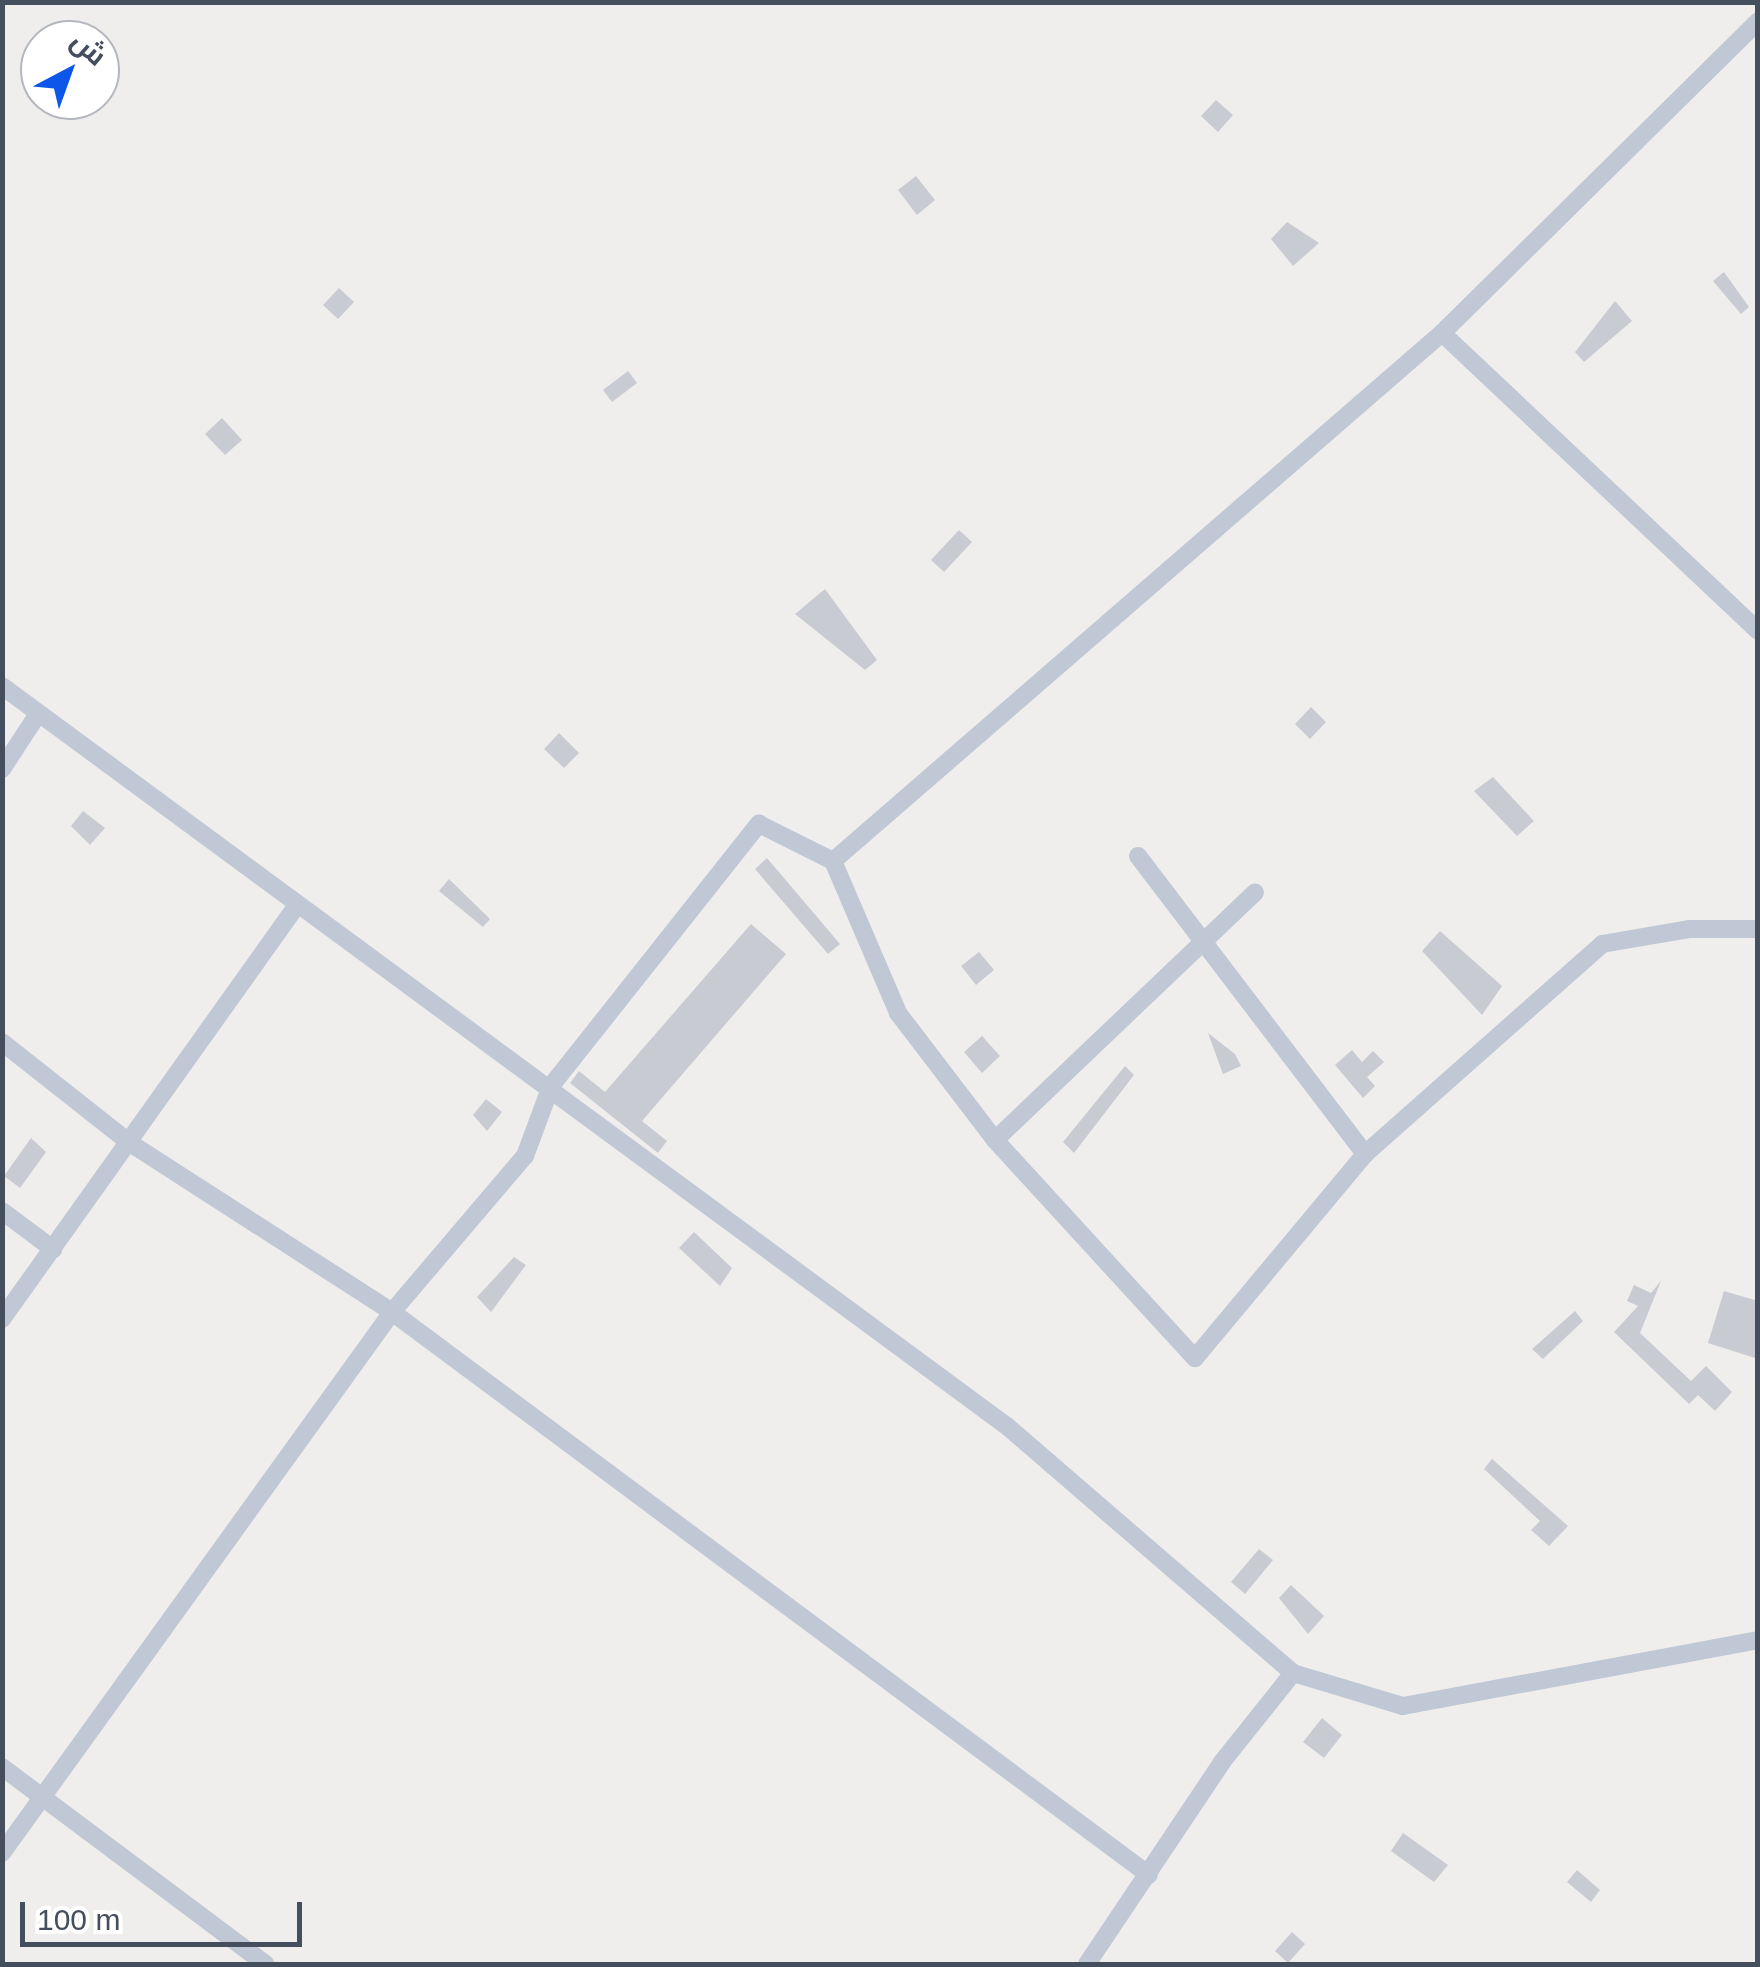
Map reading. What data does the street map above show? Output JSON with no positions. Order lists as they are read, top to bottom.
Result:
{
  "scale_bar": "100 m",
  "north": "top right"
}
